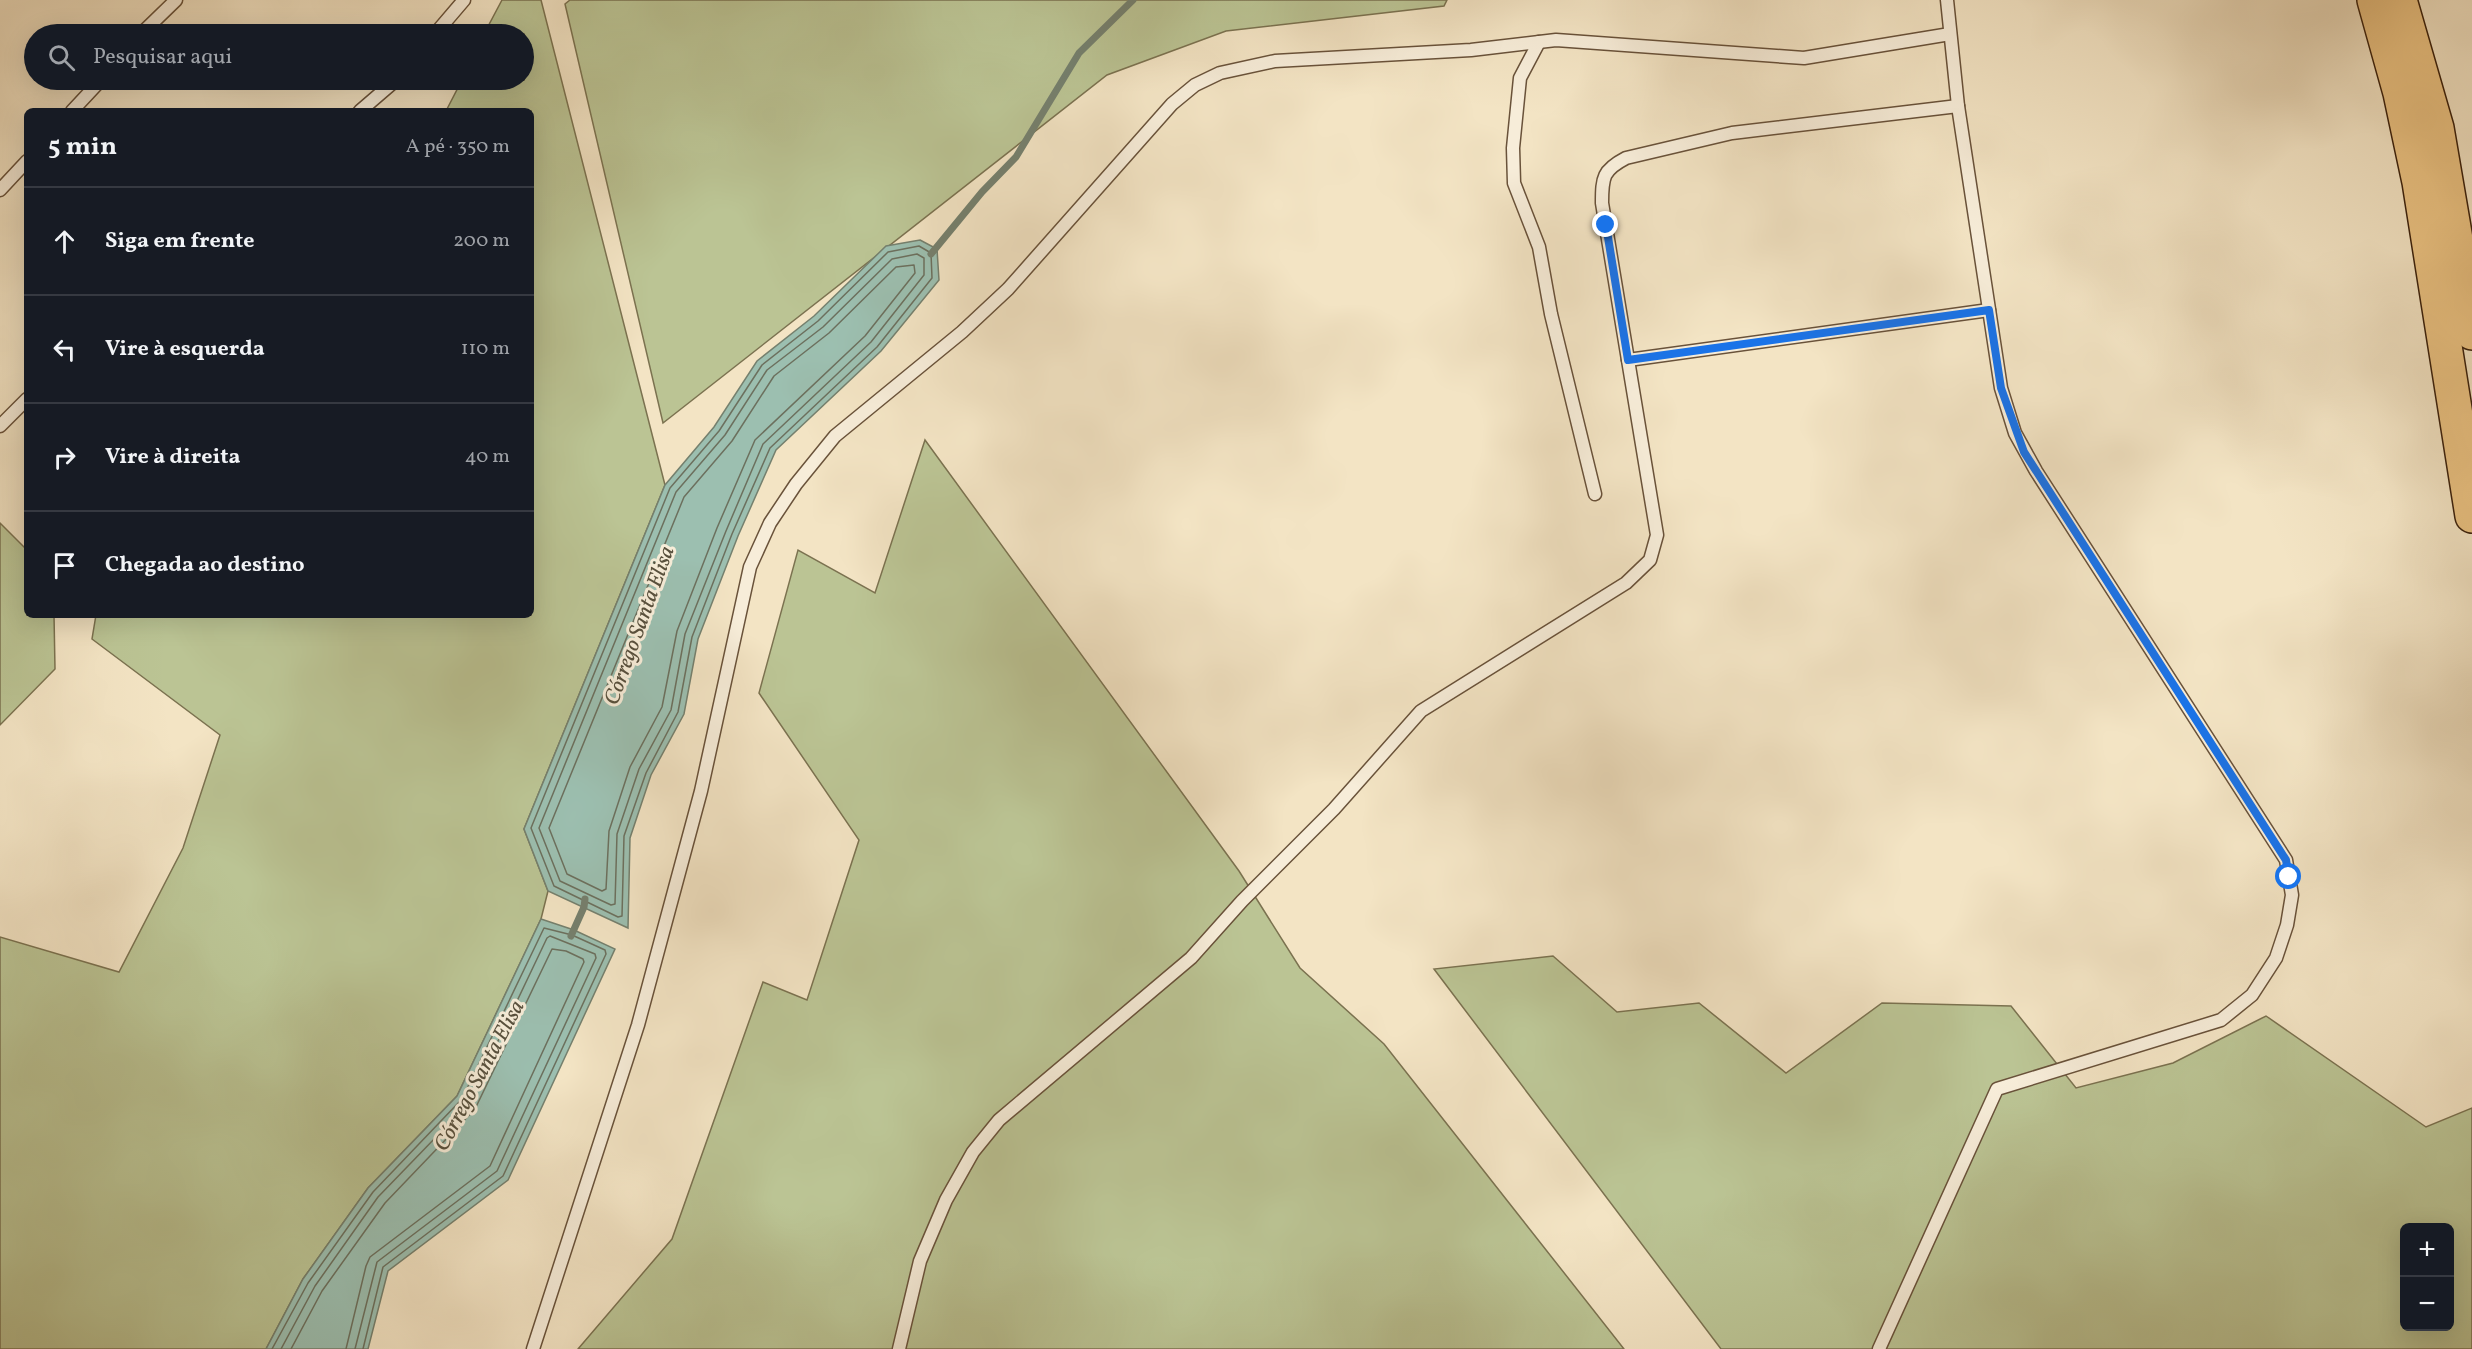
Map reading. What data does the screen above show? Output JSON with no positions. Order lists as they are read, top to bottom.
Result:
{
  "water": ["Córrego Santa Elisa"],
  "page": {
    "search": "Pesquisar aqui",
    "heading": ["5 min", "A pé · 350 m"],
    "list": [
      ["Siga em frente", "200 m"],
      ["Vire à esquerda", "110 m"],
      ["Vire à direita", "40 m"],
      "Chegada ao destino"
    ],
    "map_buttons": ["+", "−"]
  }
}
